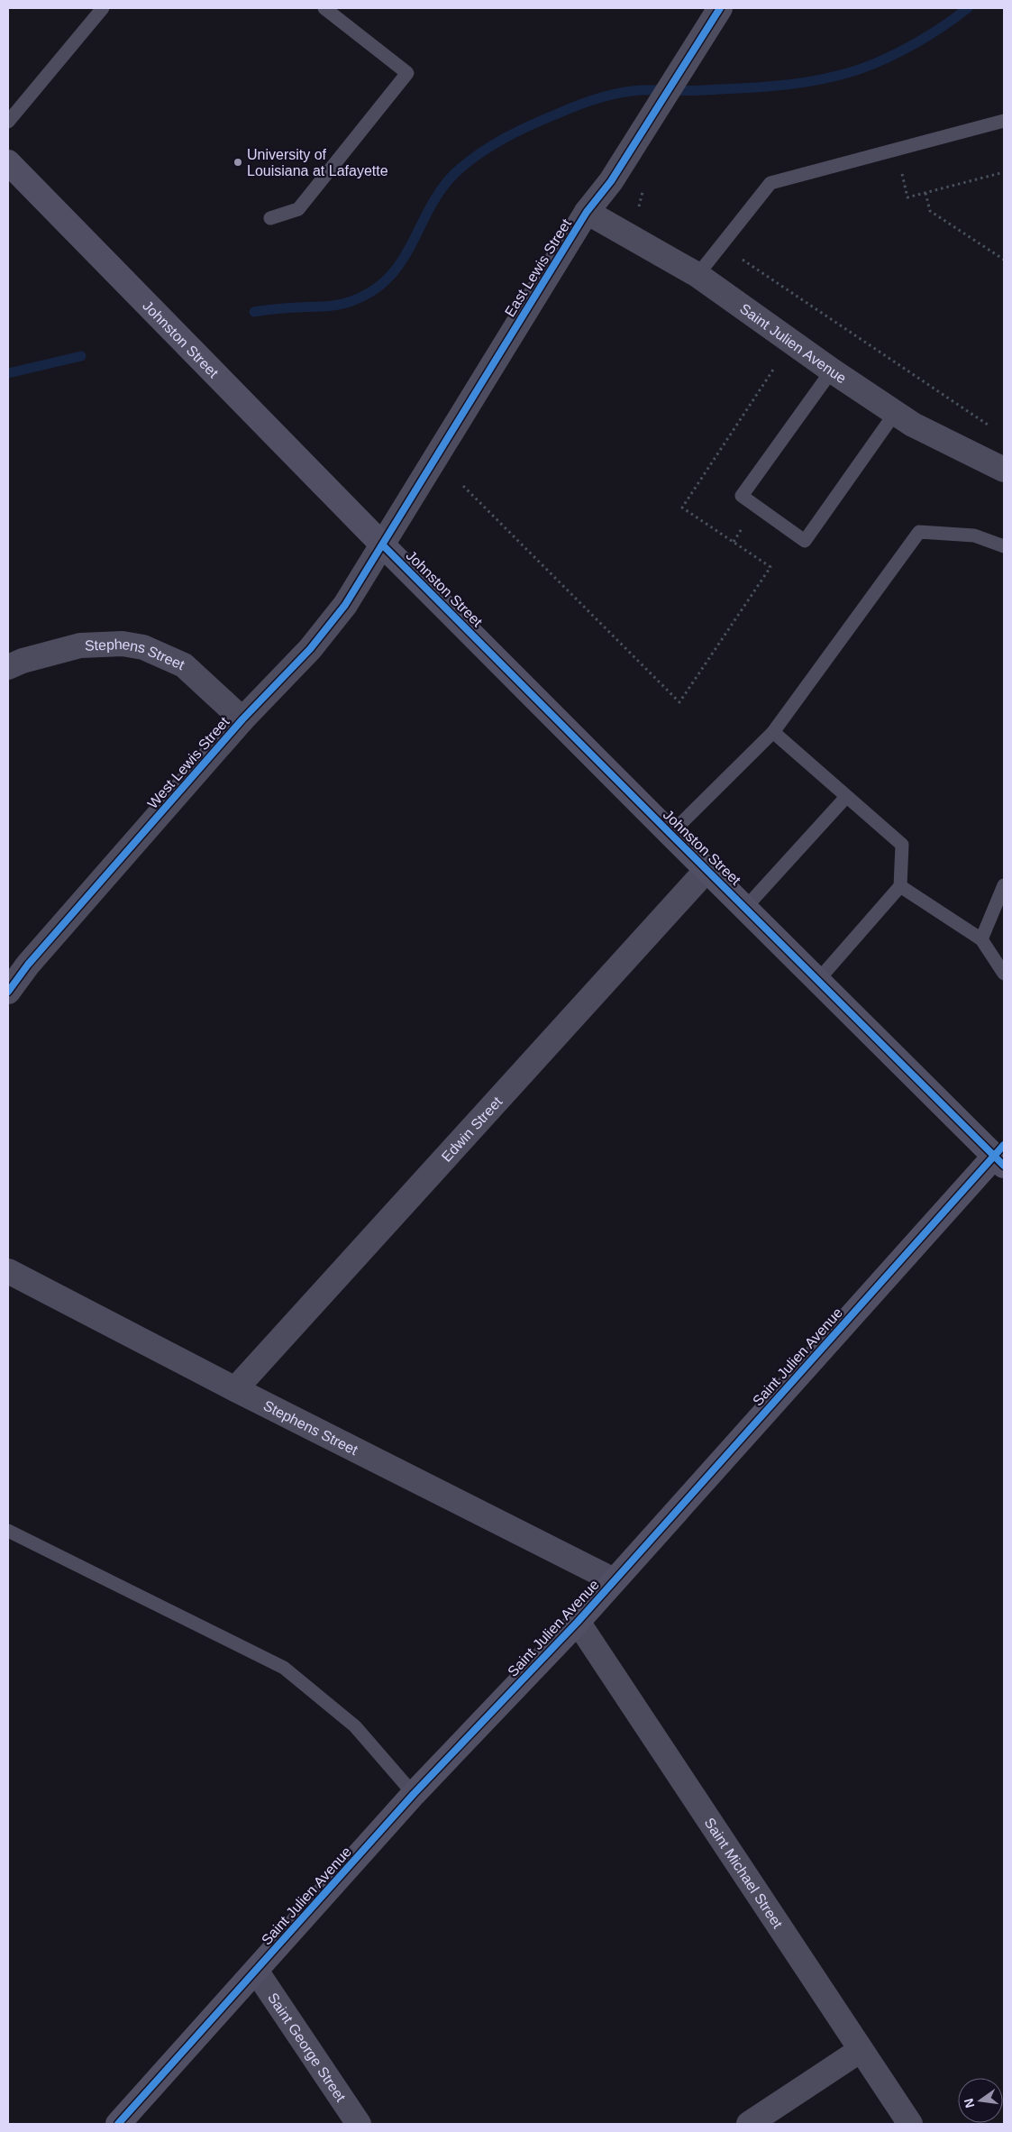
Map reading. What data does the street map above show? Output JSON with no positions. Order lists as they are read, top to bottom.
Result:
{
  "streets": {
    "main road": ["Johnston Street", "Saint Julien Avenue"],
    "street": [
      "East Lewis Street",
      "Stephens Street",
      "West Lewis Street",
      "Edwin Street",
      "Saint Michael Street",
      "Saint George Street"
    ]
  },
  "crossings": [
    ["East Lewis Street", "Johnston Street"],
    ["East Lewis Street", "Saint Julien Avenue"],
    ["East Lewis Street", "West Lewis Street"],
    ["Johnston Street", "Saint Julien Avenue"],
    ["Johnston Street", "West Lewis Street"],
    ["Johnston Street", "Edwin Street"],
    ["Saint Julien Avenue", "Stephens Street"],
    ["Saint Julien Avenue", "Saint Michael Street"],
    ["Saint Julien Avenue", "Saint George Street"],
    ["Stephens Street", "West Lewis Street"],
    ["Stephens Street", "Edwin Street"]
  ],
  "places": ["University of Louisiana at Lafayette"],
  "north": "left"
}
